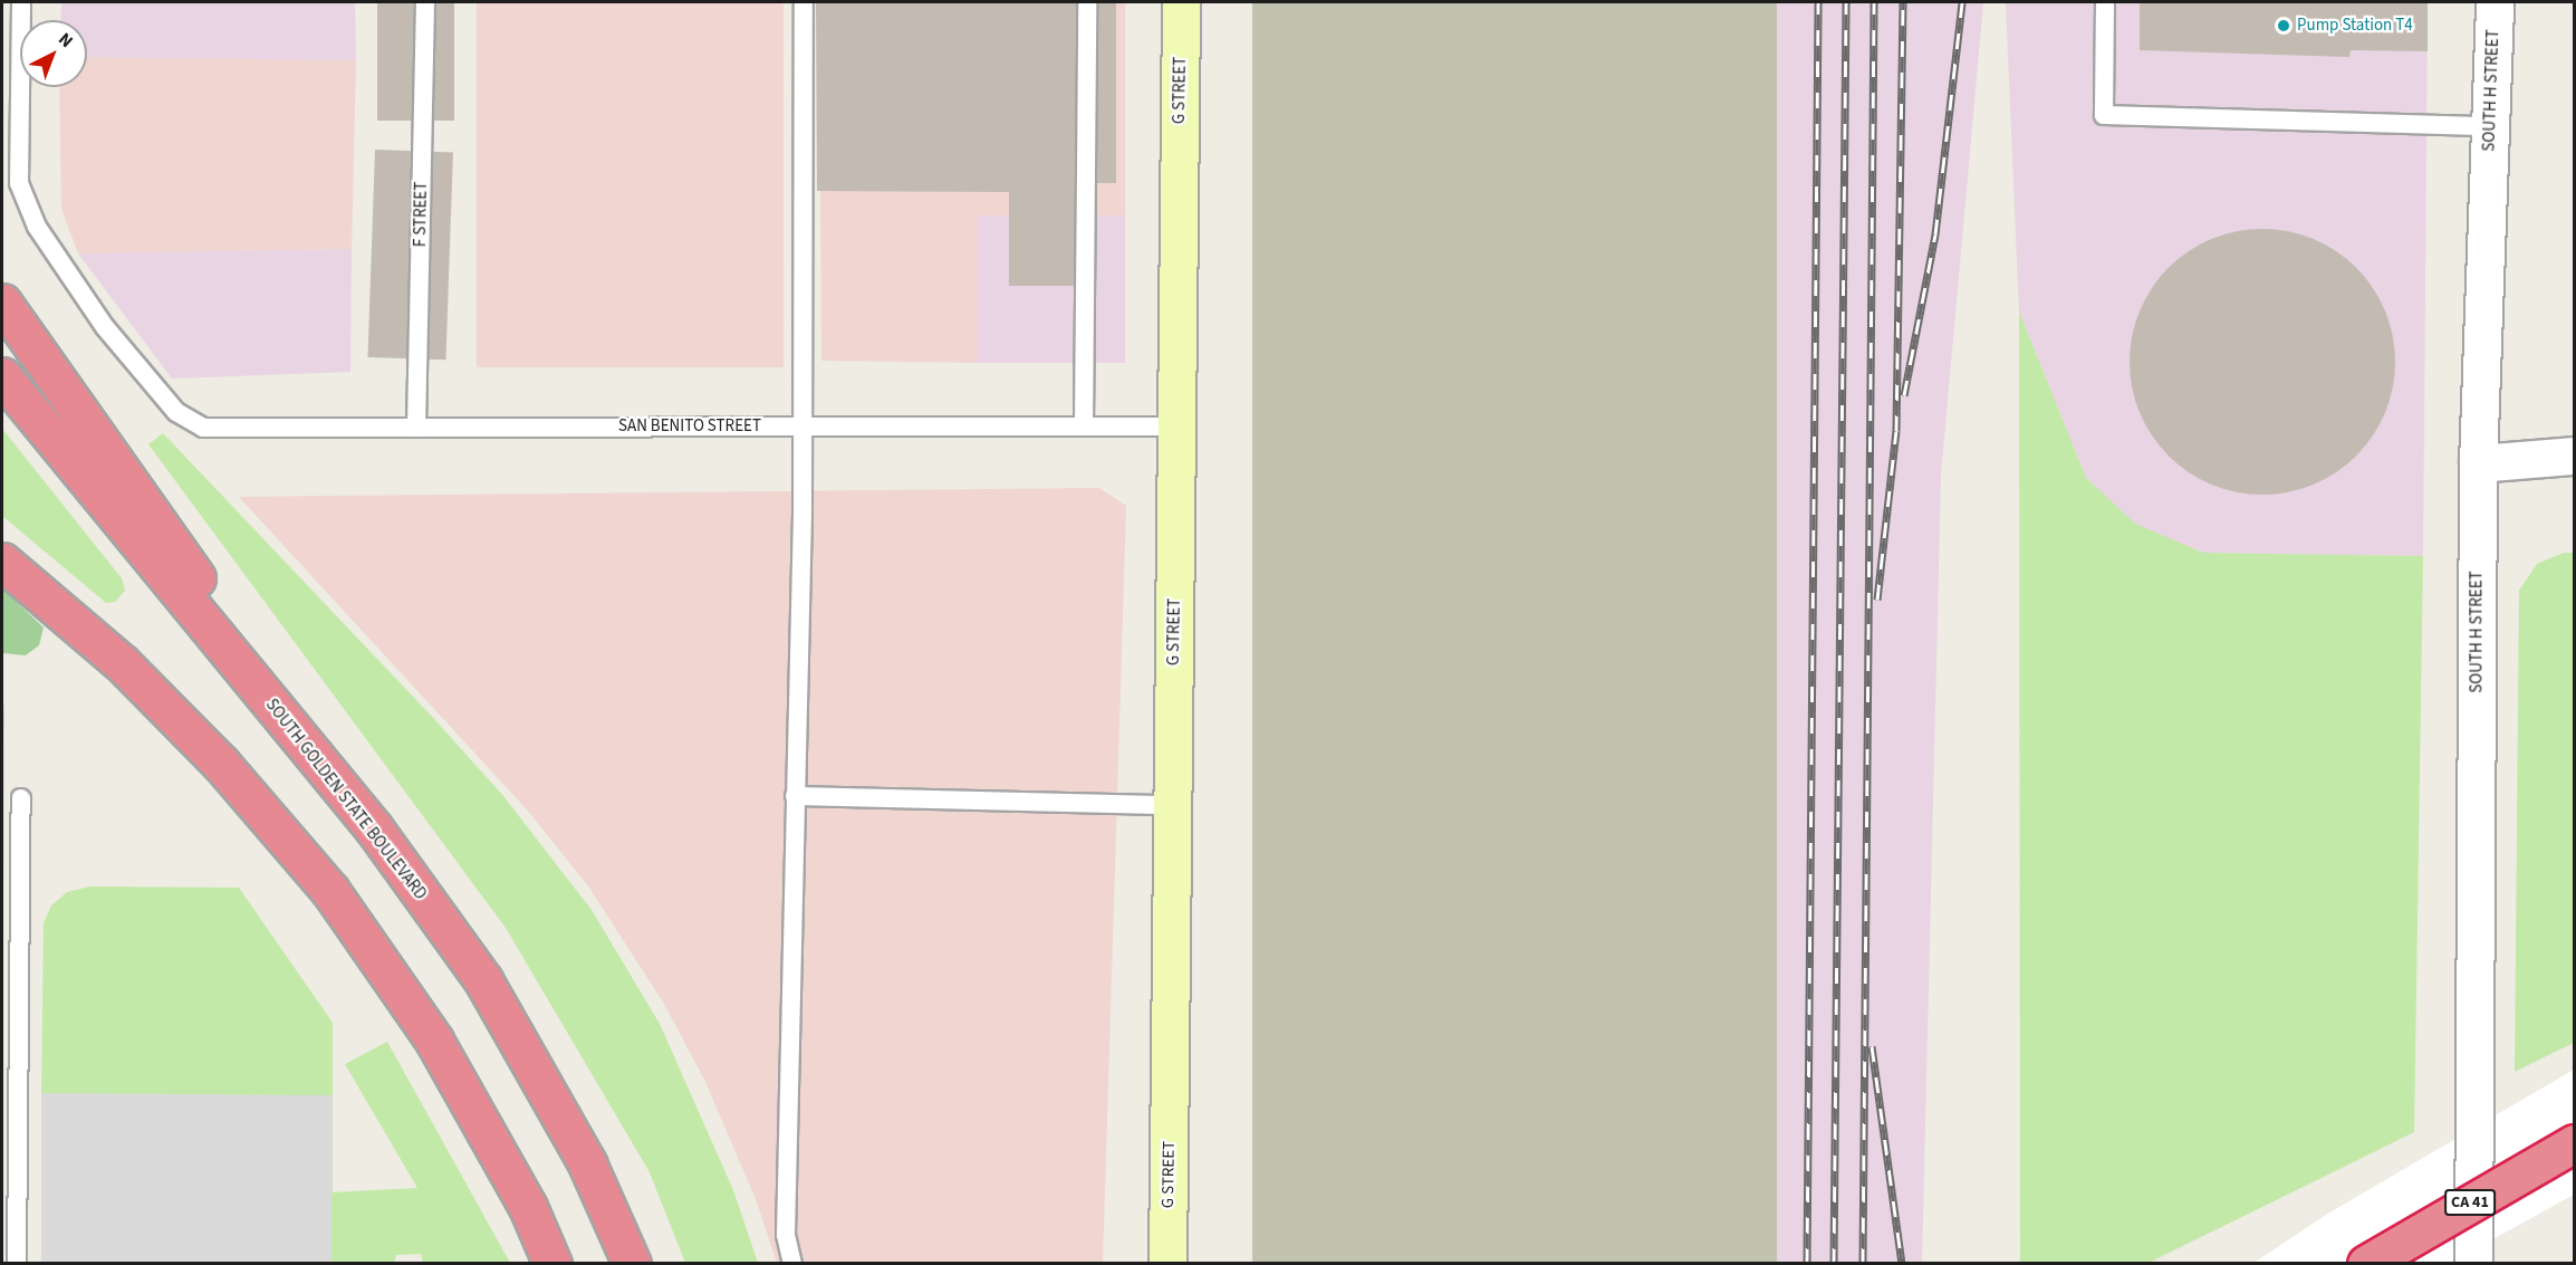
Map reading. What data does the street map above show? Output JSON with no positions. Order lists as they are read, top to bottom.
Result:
{
  "streets": {
    "highway": ["SOUTH GOLDEN STATE BOULEVARD", "CA 41"],
    "street": ["G STREET", "SOUTH H STREET"],
    "lane": ["F STREET", "SAN BENITO STREET"]
  },
  "crossings": [
    ["G STREET", "SAN BENITO STREET"],
    ["F STREET", "SAN BENITO STREET"]
  ],
  "places": ["Pump Station T4"],
  "north": "top right"
}
